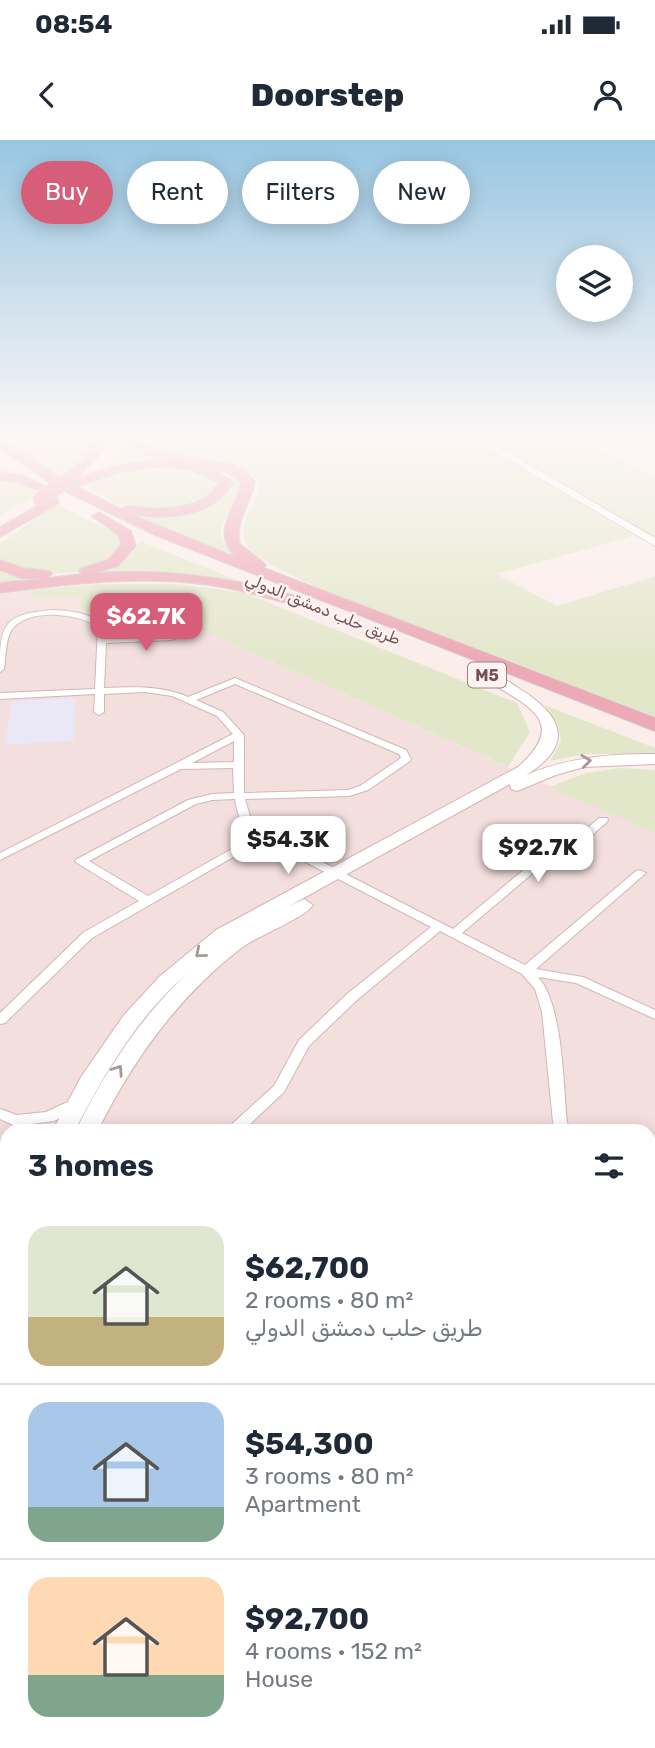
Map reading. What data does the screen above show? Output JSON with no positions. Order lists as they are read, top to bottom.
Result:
{
  "streets": {
    "highway": ["طريق حلب دمشق الدولي", "M5"]
  },
  "crossings": [
    ["طريق حلب دمشق الدولي", "M5"]
  ],
  "page": {
    "status": "08:54",
    "header": "Doorstep",
    "chip": [
      "Buy",
      "Rent",
      "Filters",
      "New"
    ],
    "price": ["$62.7K", "$54.3K", "$92.7K"],
    "heading": "3 homes",
    "list": [
      {
        "name": "$62,700",
        "note": "2 rooms · 80 m² · طريق حلب دمشق الدولي"
      },
      {
        "name": "$54,300",
        "note": "3 rooms · 80 m² · Apartment"
      },
      {
        "name": "$92,700",
        "note": "4 rooms · 152 m² · House"
      }
    ]
  }
}
